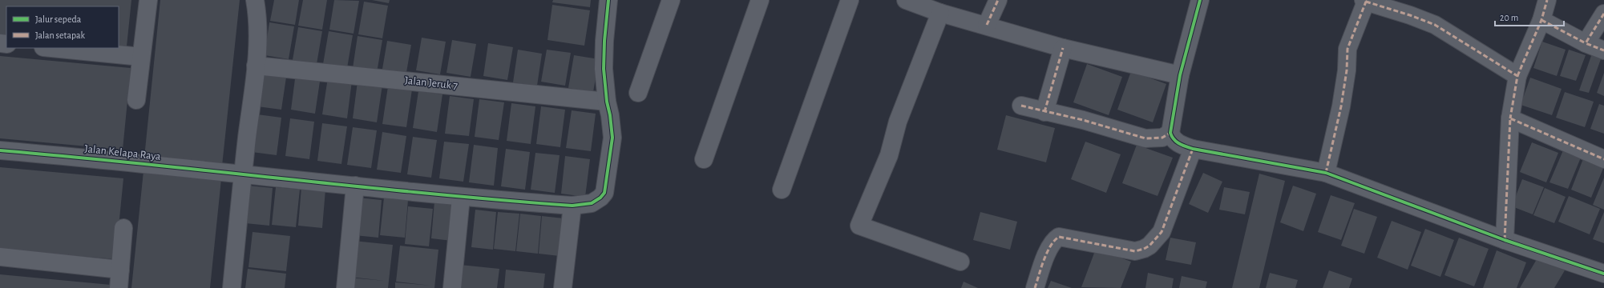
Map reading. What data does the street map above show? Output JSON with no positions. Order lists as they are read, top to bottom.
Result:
{
  "streets": {
    "street": ["Jalan Jeruk 7", "Jalan Kelapa Raya"]
  },
  "crossings": [
    ["Jalan Jeruk 7", "Jalan Kelapa Raya"]
  ],
  "legend": ["Jalur sepeda", "Jalan setapak"],
  "scale_bar": "20 m"
}
